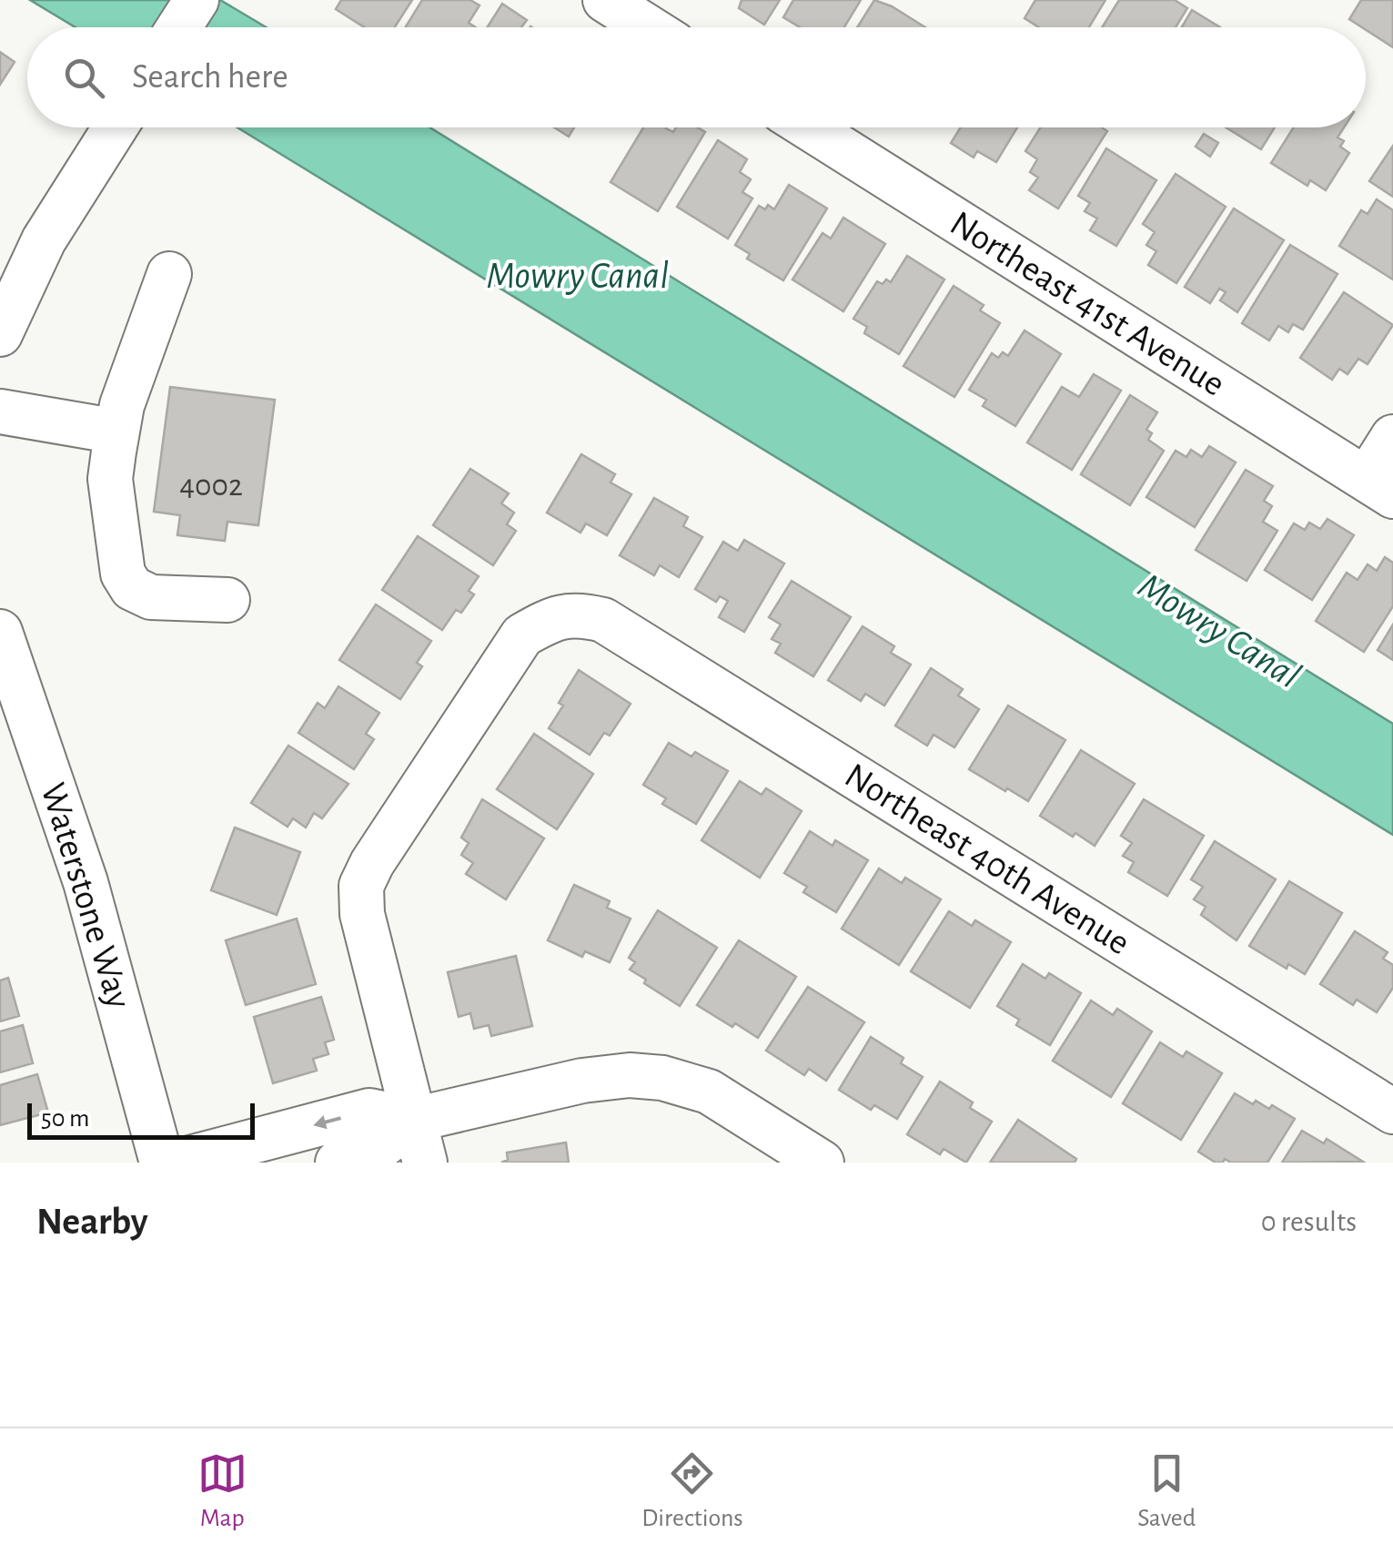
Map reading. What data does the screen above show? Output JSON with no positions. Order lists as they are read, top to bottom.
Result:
{
  "streets": {
    "street": ["Northeast 41st Avenue", "Northeast 40th Avenue", "Waterstone Way"]
  },
  "water": ["Mowry Canal"],
  "house_numbers": ["4002"],
  "scale_bar": "50 m",
  "page": {
    "search": "Search here",
    "scale": "50 m",
    "heading": ["Nearby", "0 results"],
    "nav": ["Map", "Directions", "Saved"]
  }
}
